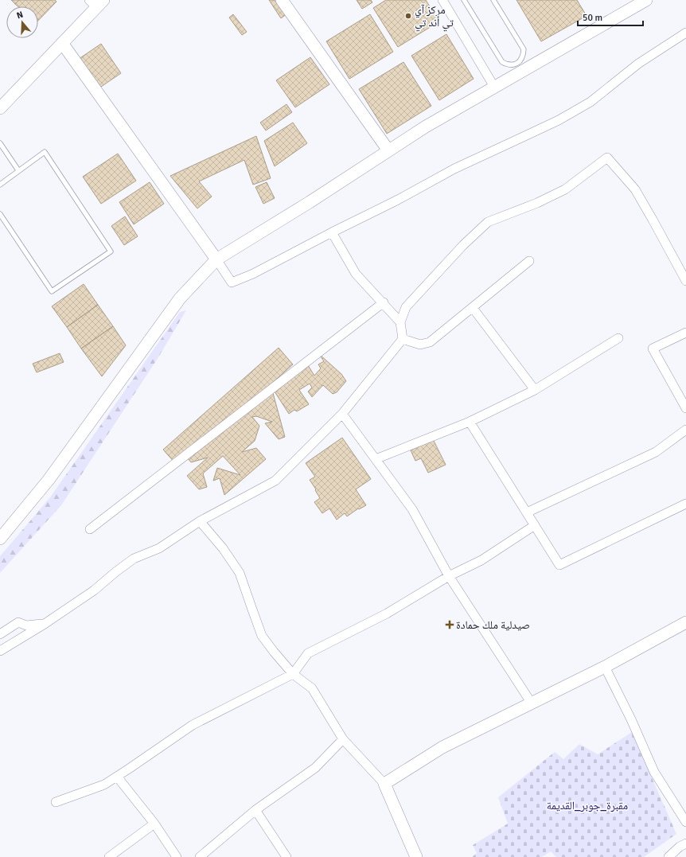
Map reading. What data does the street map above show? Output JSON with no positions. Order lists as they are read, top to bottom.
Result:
{
  "parks": ["مقبرة_جوبر_القديمة"],
  "places": {
    "other": ["مركز آي تي أند تي"],
    "health": ["صيدلية ملك حمادة"]
  },
  "scale_bar": "50 m",
  "north": "top"
}
